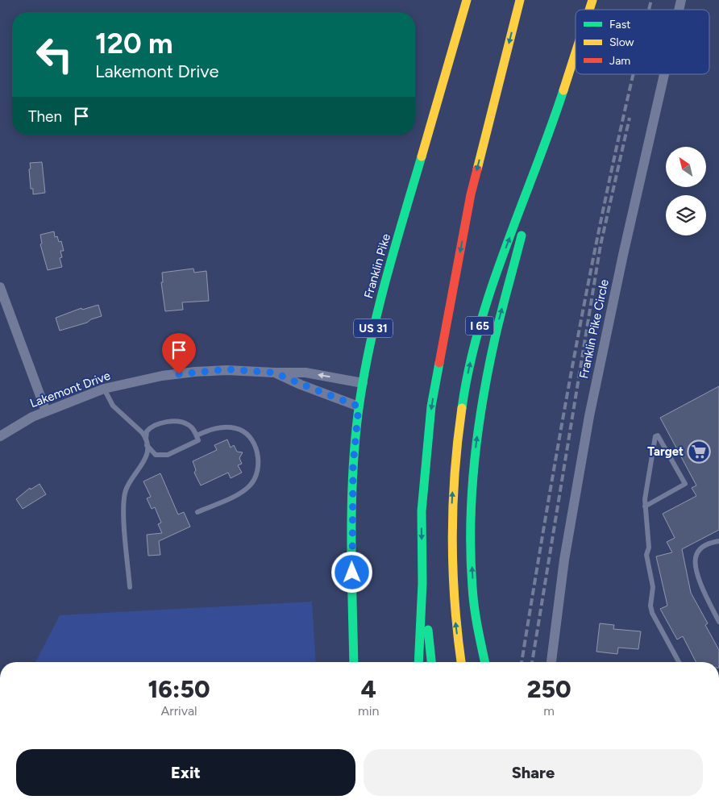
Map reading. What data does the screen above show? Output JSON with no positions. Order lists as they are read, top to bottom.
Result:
{
  "streets": {
    "main road": ["Franklin Pike", "I 65", "US 31"],
    "street": ["Franklin Pike Circle", "Lakemont Drive"]
  },
  "crossings": [
    ["Franklin Pike", "Lakemont Drive"]
  ],
  "places": {
    "supermarket": ["Target"]
  },
  "legend": ["Fast", "Slow", "Jam"],
  "north": "top left",
  "page": {
    "turn": ["120 m", "Lakemont Drive"],
    "then": "Then",
    "eta": [
      "16:50",
      "Arrival",
      "4",
      "min",
      "250",
      "m"
    ],
    "buttons": ["Exit", "Share"]
  }
}
